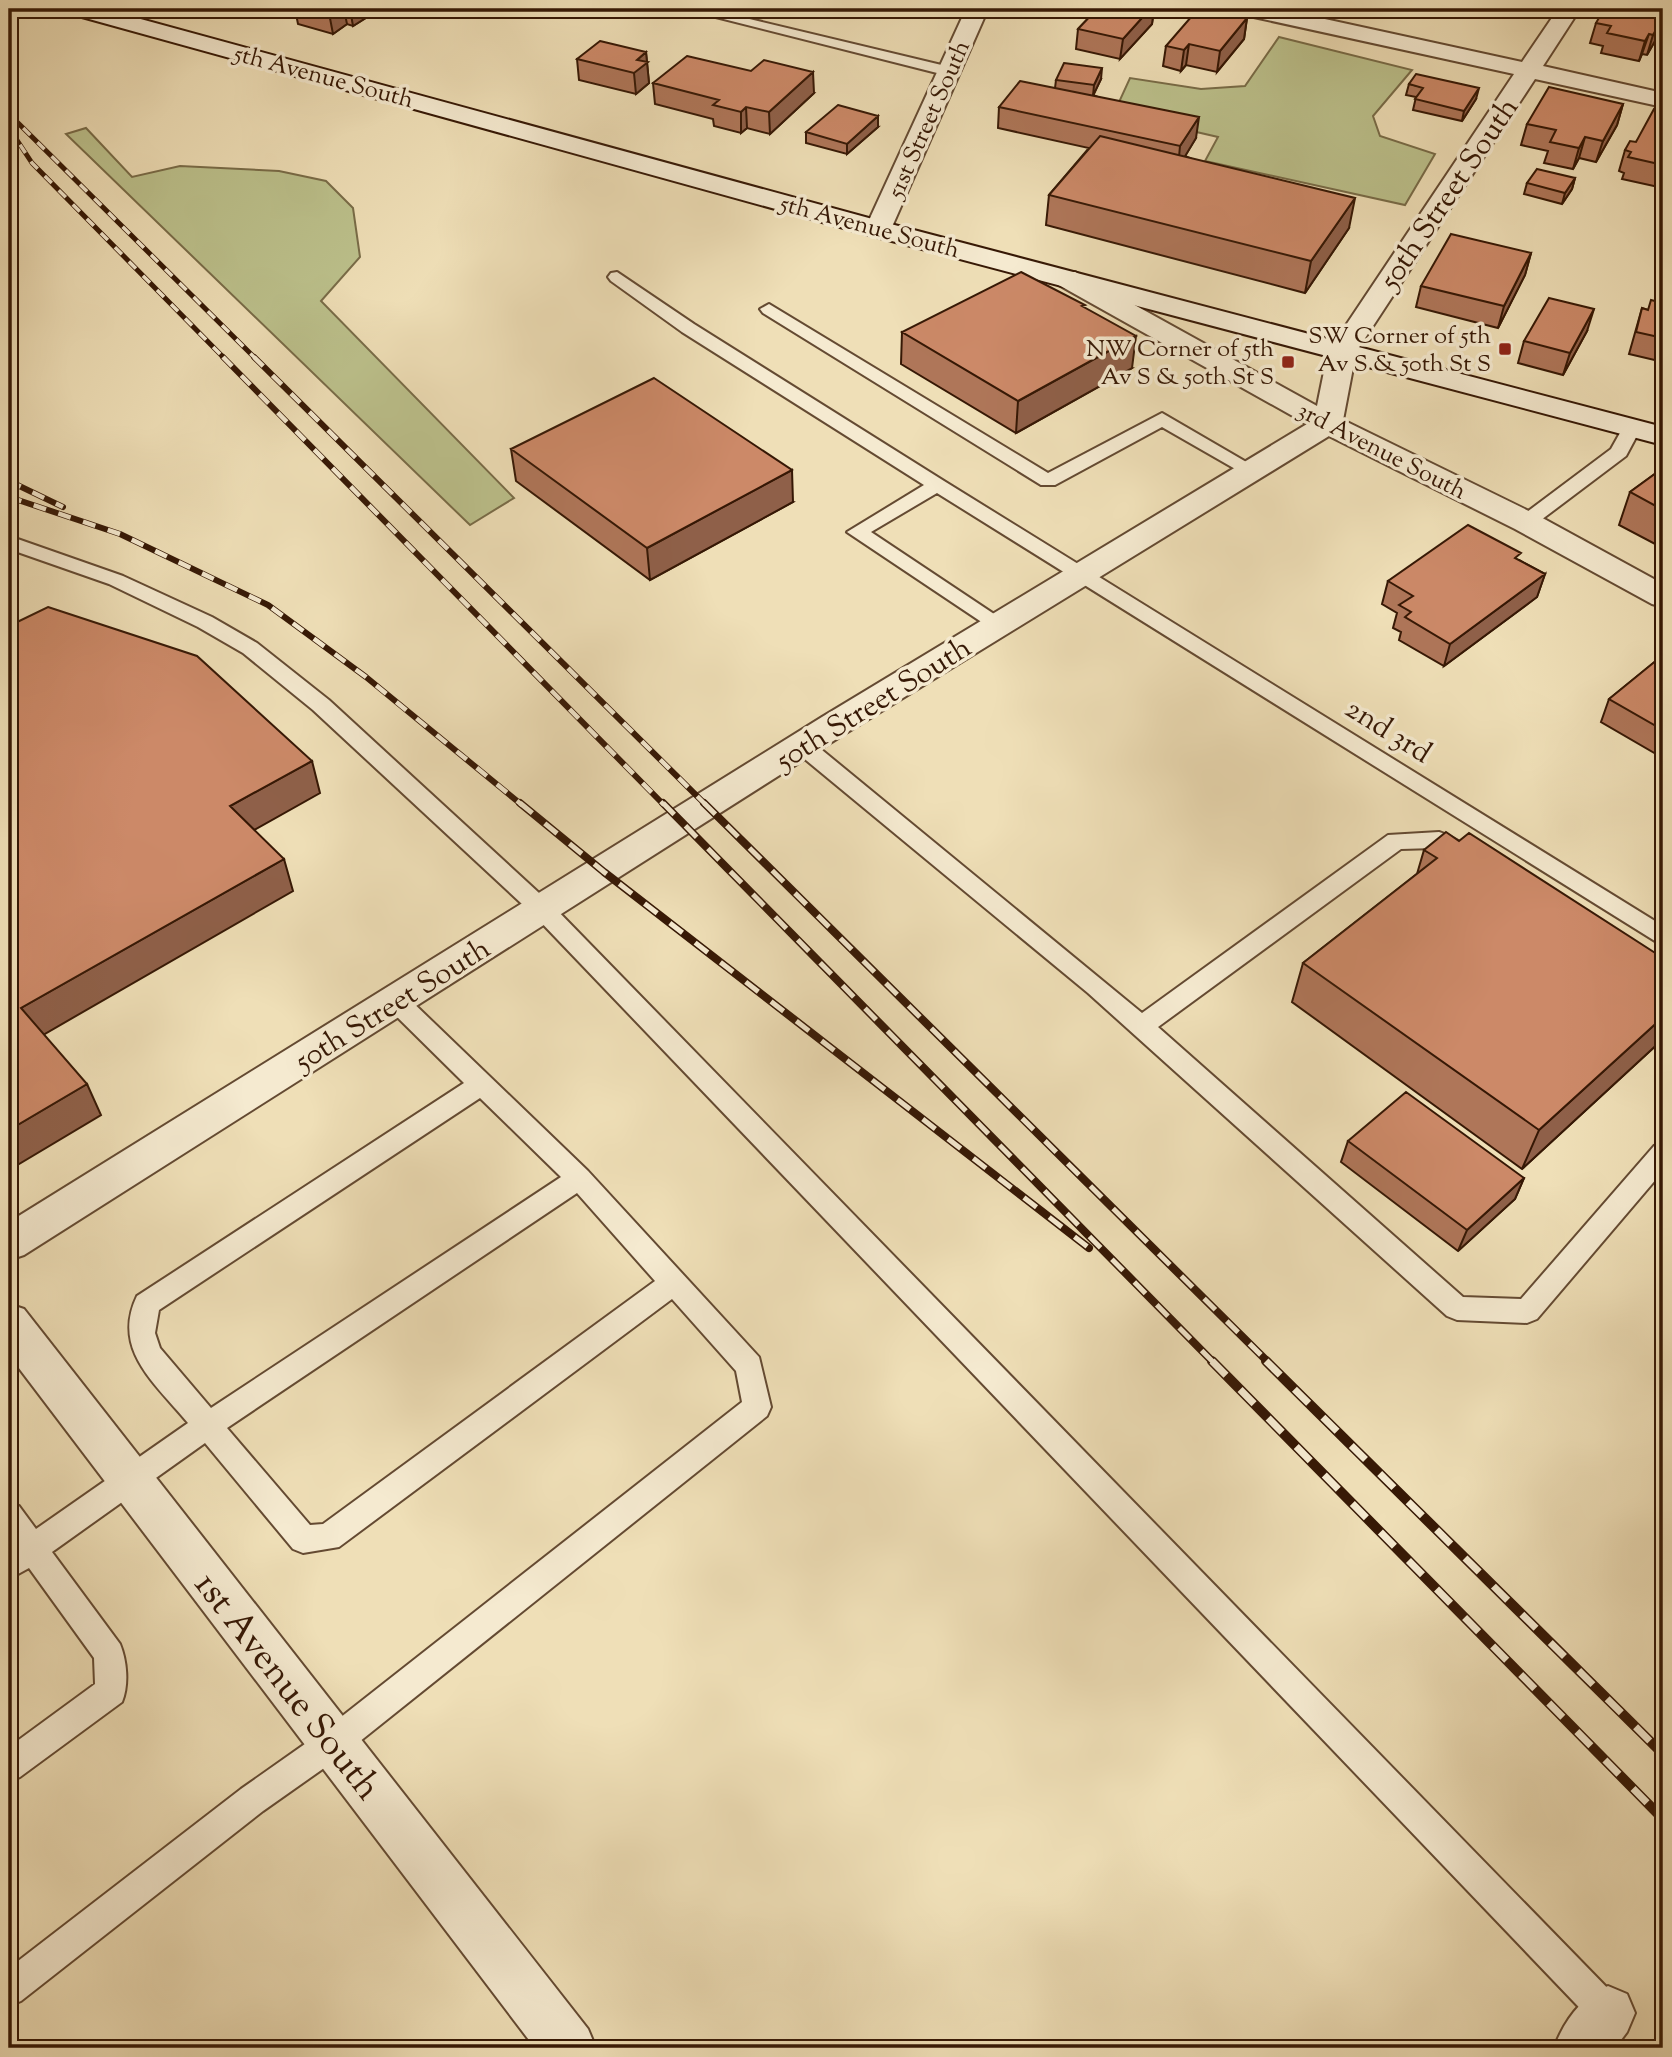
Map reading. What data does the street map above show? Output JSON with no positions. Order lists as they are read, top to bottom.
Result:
{
  "streets": {
    "street": [
      "5th Avenue South",
      "51st Street South",
      "50th Street South",
      "3rd Avenue South",
      "1st Avenue South"
    ],
    "lane": ["2nd 3rd"]
  },
  "crossings": [
    ["5th Avenue South", "51st Street South"],
    ["5th Avenue South", "50th Street South"],
    ["5th Avenue South", "3rd Avenue South"],
    ["50th Street South", "3rd Avenue South"],
    ["50th Street South", "2nd 3rd"]
  ],
  "places": {
    "transit": ["SW Corner of 5th Av S & 50th St S", "NW Corner of 5th Av S & 50th St S"]
  }
}
